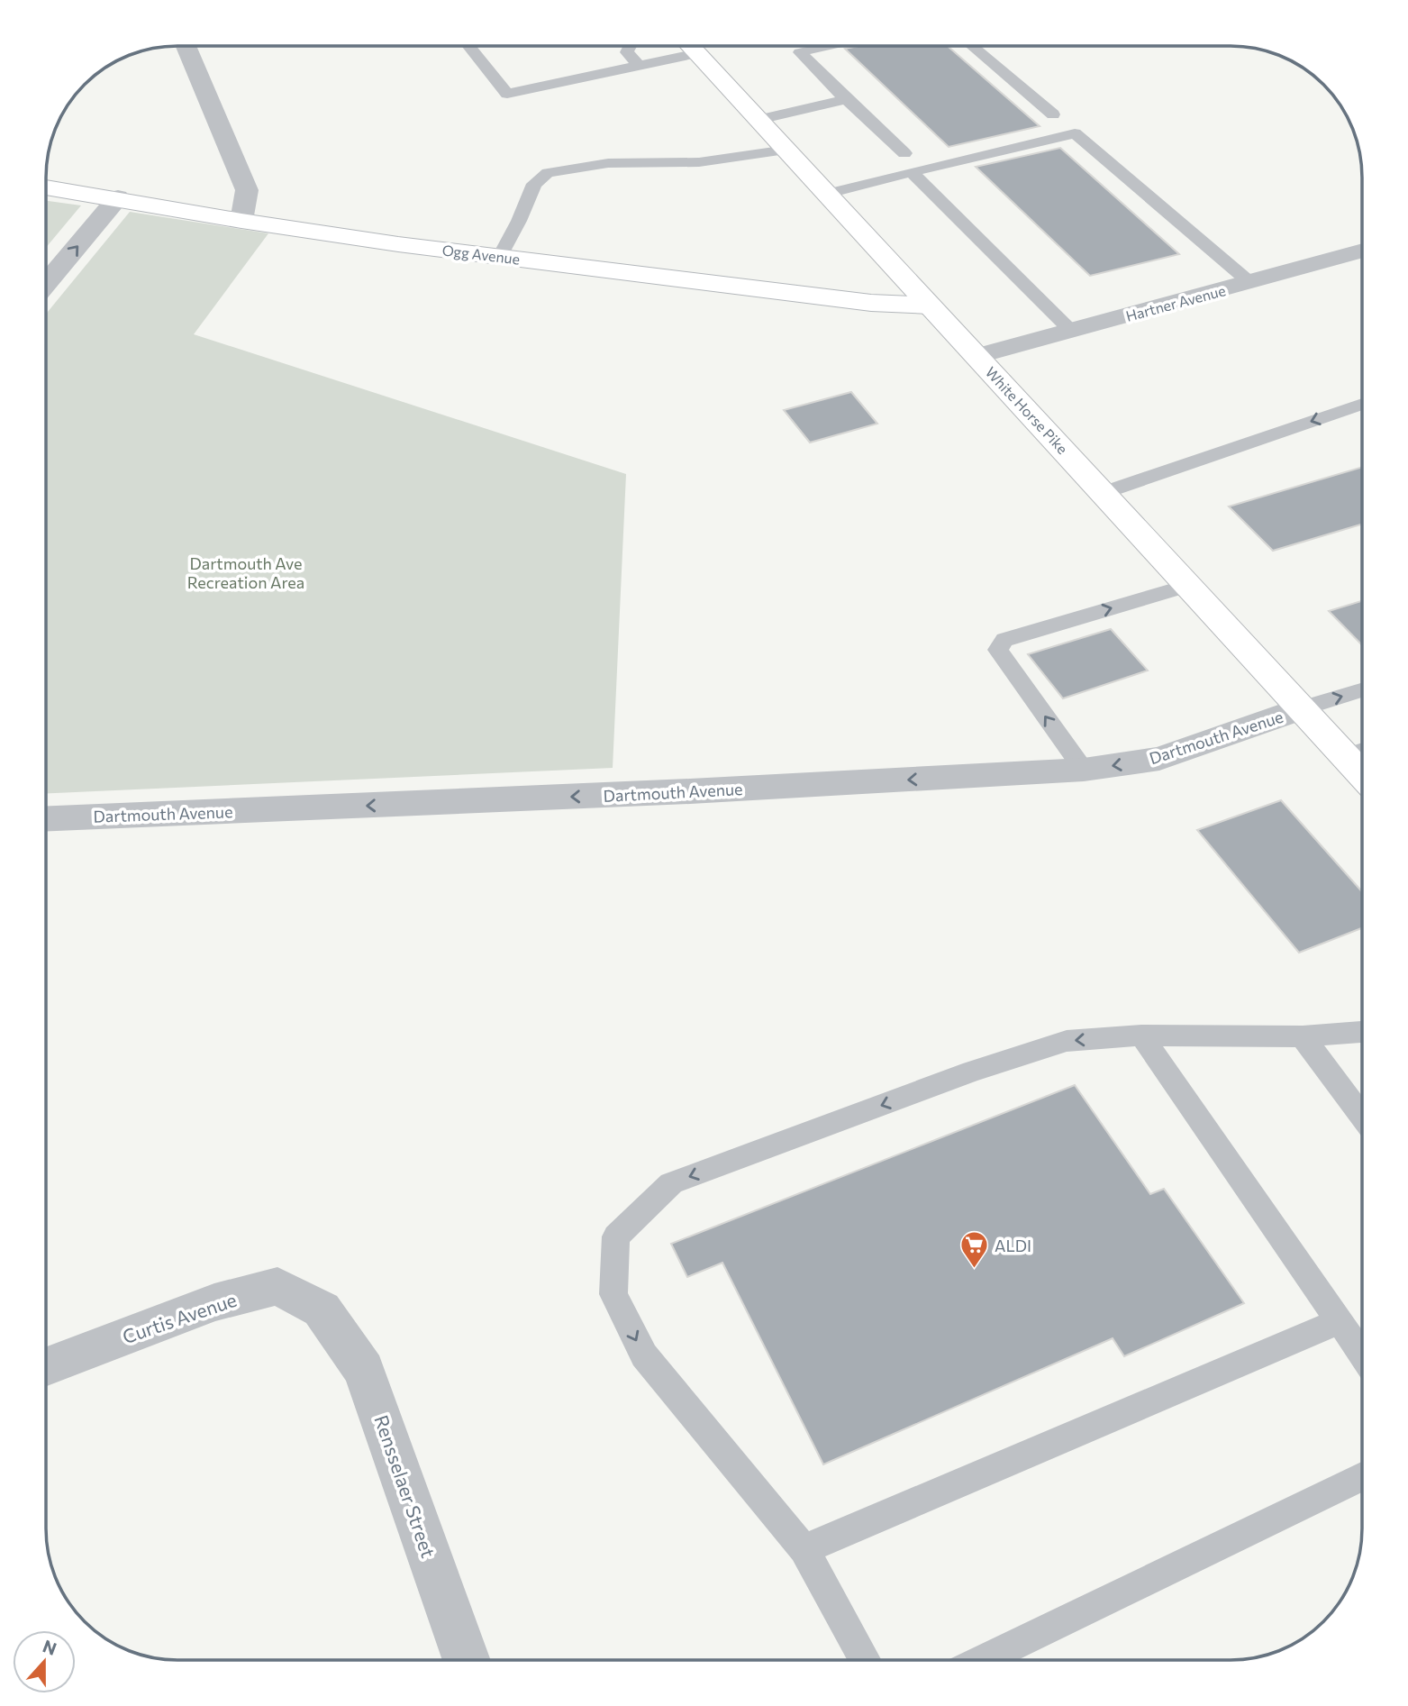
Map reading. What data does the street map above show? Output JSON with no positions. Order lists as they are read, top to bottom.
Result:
{
  "streets": {
    "main road": ["Ogg Avenue", "White Horse Pike"],
    "street": [
      "Hartner Avenue",
      "Dartmouth Avenue",
      "Curtis Avenue",
      "Rensselaer Street"
    ]
  },
  "crossings": [
    ["Ogg Avenue", "White Horse Pike"],
    ["Hartner Avenue", "White Horse Pike"],
    ["White Horse Pike", "Dartmouth Avenue"],
    ["Curtis Avenue", "Rensselaer Street"]
  ],
  "one_way": ["Dartmouth Avenue"],
  "parks": ["Dartmouth Ave Recreation Area"],
  "places": {
    "supermarket": ["ALDI"]
  },
  "north": "top"
}
